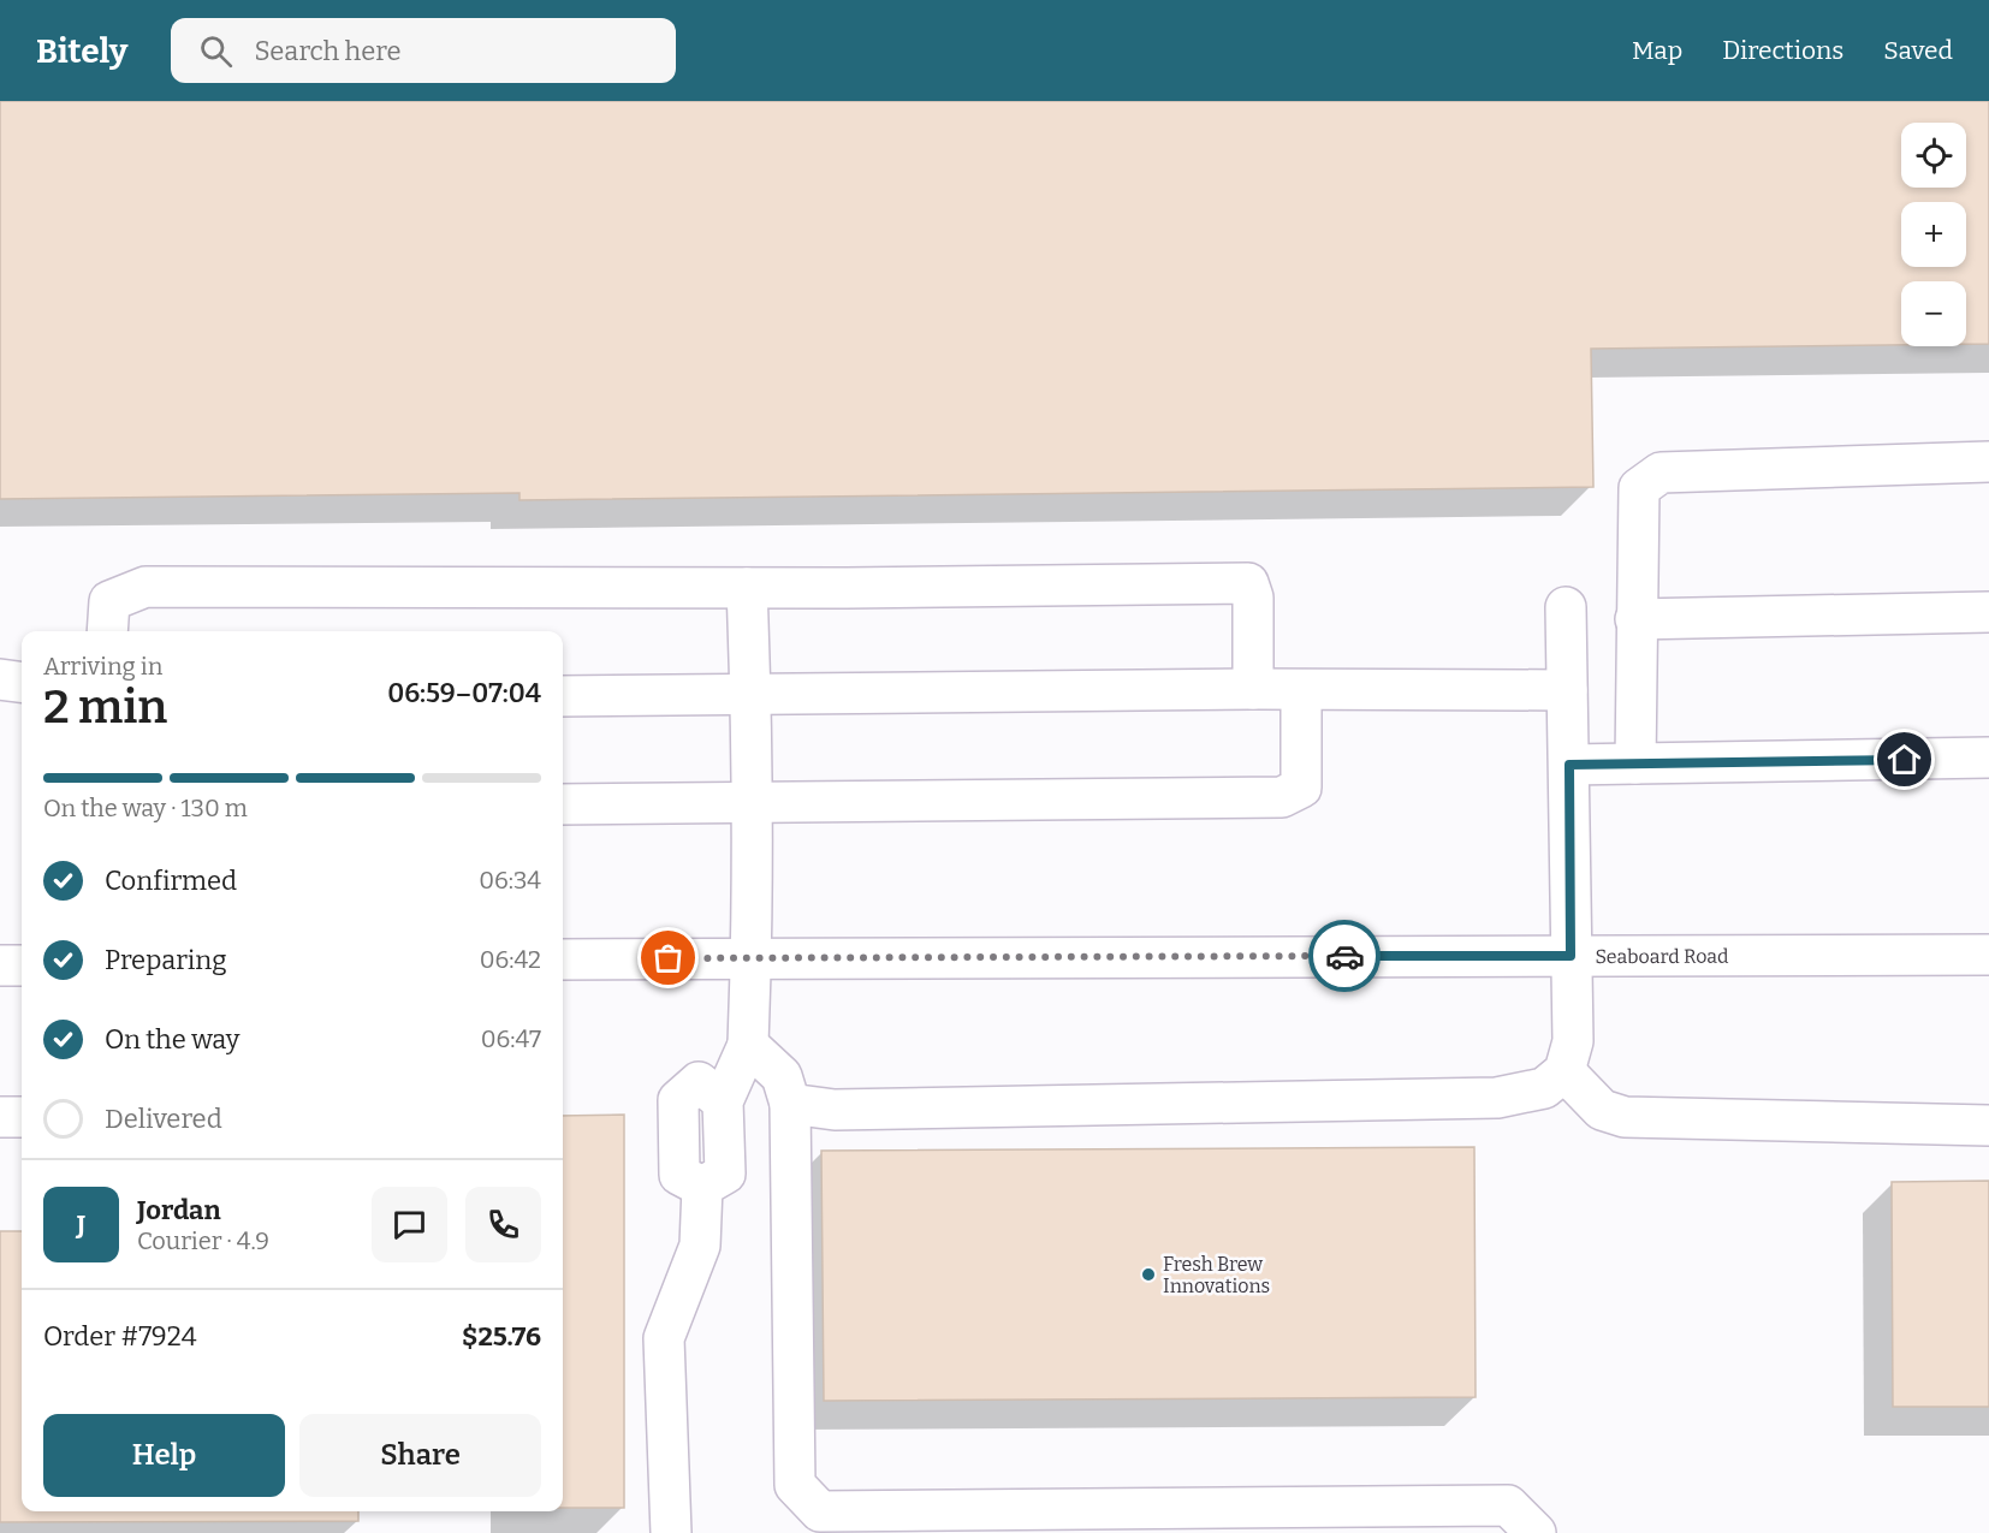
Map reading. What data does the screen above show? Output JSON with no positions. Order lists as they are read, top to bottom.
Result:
{
  "streets": {
    "street": ["Seaboard Road"]
  },
  "places": ["Fresh Brew Innovations"],
  "page": {
    "header": "Bitely",
    "search": "Search here",
    "nav": ["Map", "Directions", "Saved"],
    "map_buttons": ["+", "−"],
    "heading": ["2 min", "Arriving in", "06:59–07:04"],
    "panel": [
      "Jordan",
      "Courier · 4.9",
      "Order #7924",
      "$25.76"
    ],
    "bar": "On the way · 130 m",
    "list": [
      ["Confirmed", "06:34"],
      ["Preparing", "06:42"],
      ["On the way", "06:47"],
      "Delivered"
    ],
    "round": "J",
    "buttons": ["Help", "Share"]
  }
}
